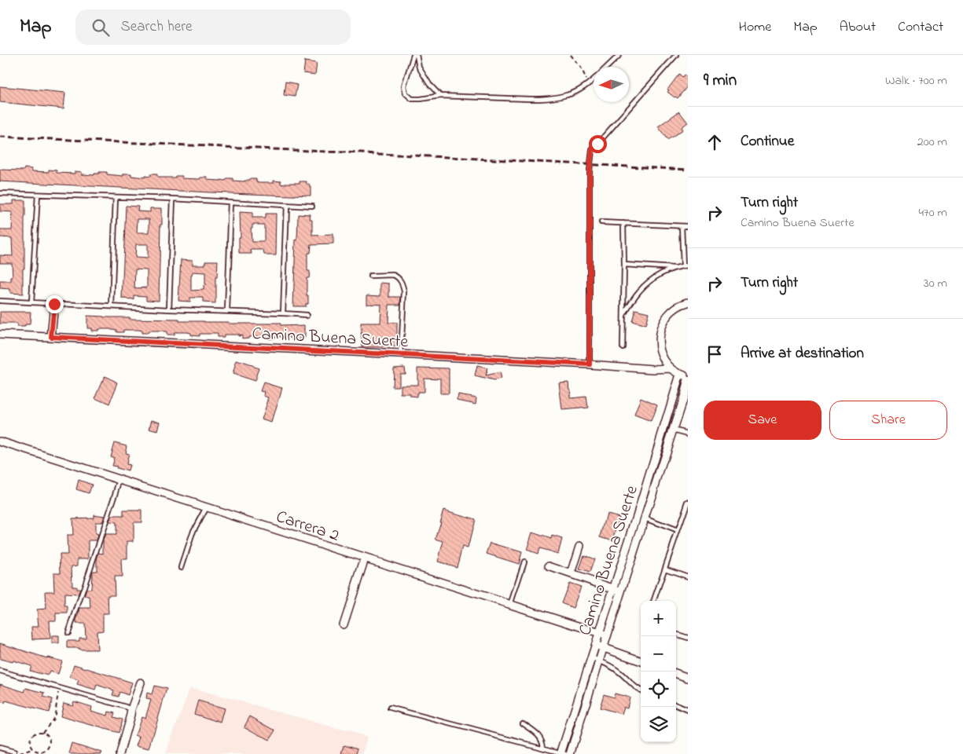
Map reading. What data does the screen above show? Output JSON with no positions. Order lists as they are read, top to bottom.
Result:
{
  "streets": {
    "street": ["Camino Buena Suerte", "Carrera 2"]
  },
  "crossings": [
    ["Camino Buena Suerte", "Carrera 2"]
  ],
  "north": "left",
  "page": {
    "header": "Map",
    "search": "Search here",
    "nav": [
      "Home",
      "Map",
      "About",
      "Contact"
    ],
    "heading": ["9 min", "Walk · 700 m"],
    "list": [
      ["Continue", "200 m"],
      ["Turn right", "Camino Buena Suerte", "470 m"],
      ["Turn right", "30 m"],
      "Arrive at destination"
    ],
    "buttons": ["Save", "Share"],
    "map_buttons": ["+", "−"]
  }
}
